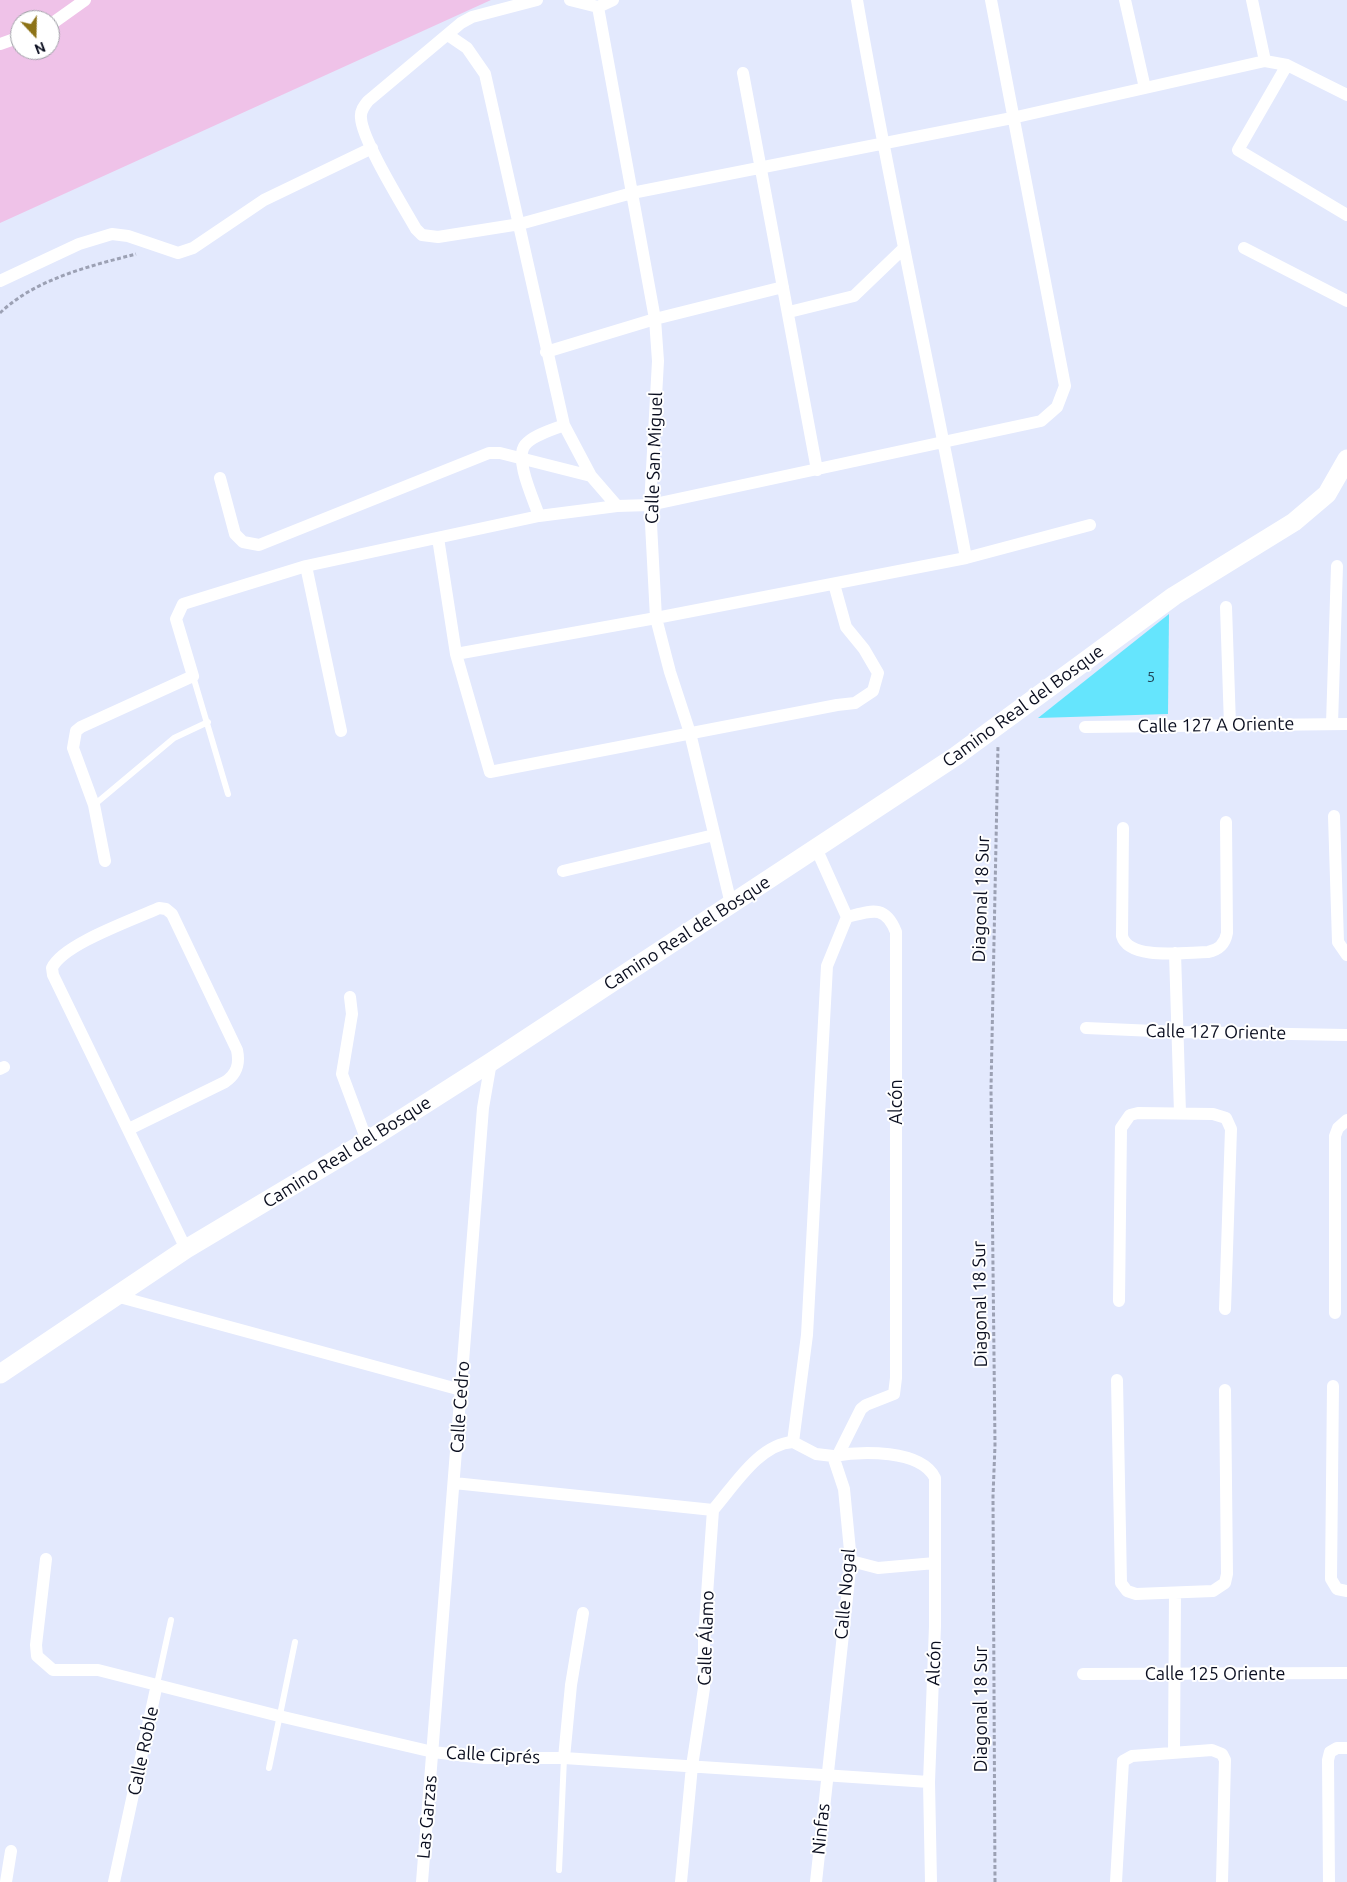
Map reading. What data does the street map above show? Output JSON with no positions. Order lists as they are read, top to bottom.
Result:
{
  "streets": {
    "street": [
      "Calle San Miguel",
      "Camino Real del Bosque",
      "Calle 127 A Oriente",
      "Calle 127 Oriente",
      "Alcón",
      "Calle Cedro",
      "Calle Nogal",
      "Calle Álamo",
      "Calle 125 Oriente",
      "Calle Roble",
      "Calle Ciprés",
      "Las Garzas",
      "Ninfas"
    ],
    "path": ["Diagonal 18 Sur"]
  },
  "crossings": [
    ["Calle San Miguel", "Camino Real del Bosque"],
    ["Camino Real del Bosque", "Diagonal 18 Sur"],
    ["Camino Real del Bosque", "Calle Cedro"],
    ["Alcón", "Calle Nogal"],
    ["Alcón", "Calle Ciprés"],
    ["Calle Cedro", "Calle Ciprés"],
    ["Calle Cedro", "Las Garzas"],
    ["Calle Nogal", "Calle Ciprés"],
    ["Calle Nogal", "Ninfas"],
    ["Calle Álamo", "Calle Ciprés"],
    ["Calle Roble", "Calle Ciprés"],
    ["Calle Ciprés", "Las Garzas"],
    ["Calle Ciprés", "Ninfas"]
  ],
  "house_numbers": ["5"],
  "north": "bottom"
}
